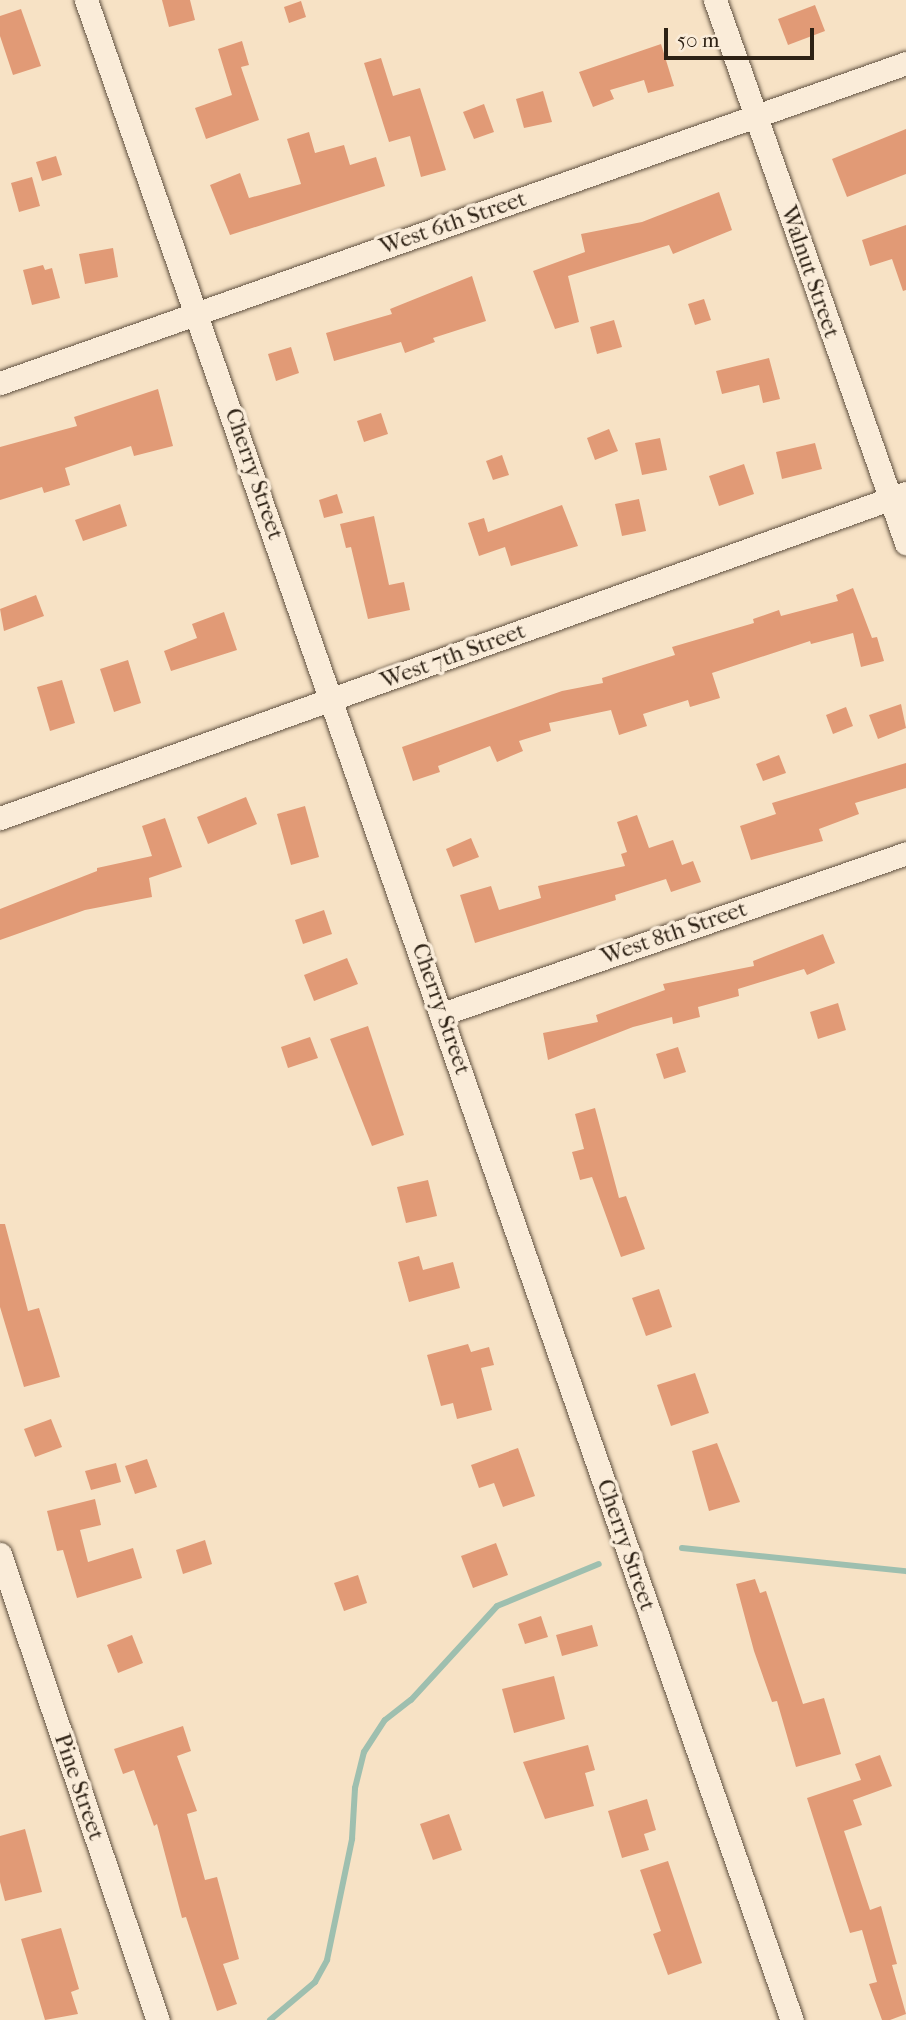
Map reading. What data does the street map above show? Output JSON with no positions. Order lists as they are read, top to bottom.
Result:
{
  "streets": {
    "street": [
      "West 6th Street",
      "Walnut Street",
      "Cherry Street",
      "West 7th Street",
      "West 8th Street",
      "Pine Street"
    ]
  },
  "crossings": [
    ["West 6th Street", "Walnut Street"],
    ["West 6th Street", "Cherry Street"],
    ["Walnut Street", "West 7th Street"],
    ["Cherry Street", "West 7th Street"],
    ["Cherry Street", "West 8th Street"]
  ],
  "scale_bar": "50 m"
}
